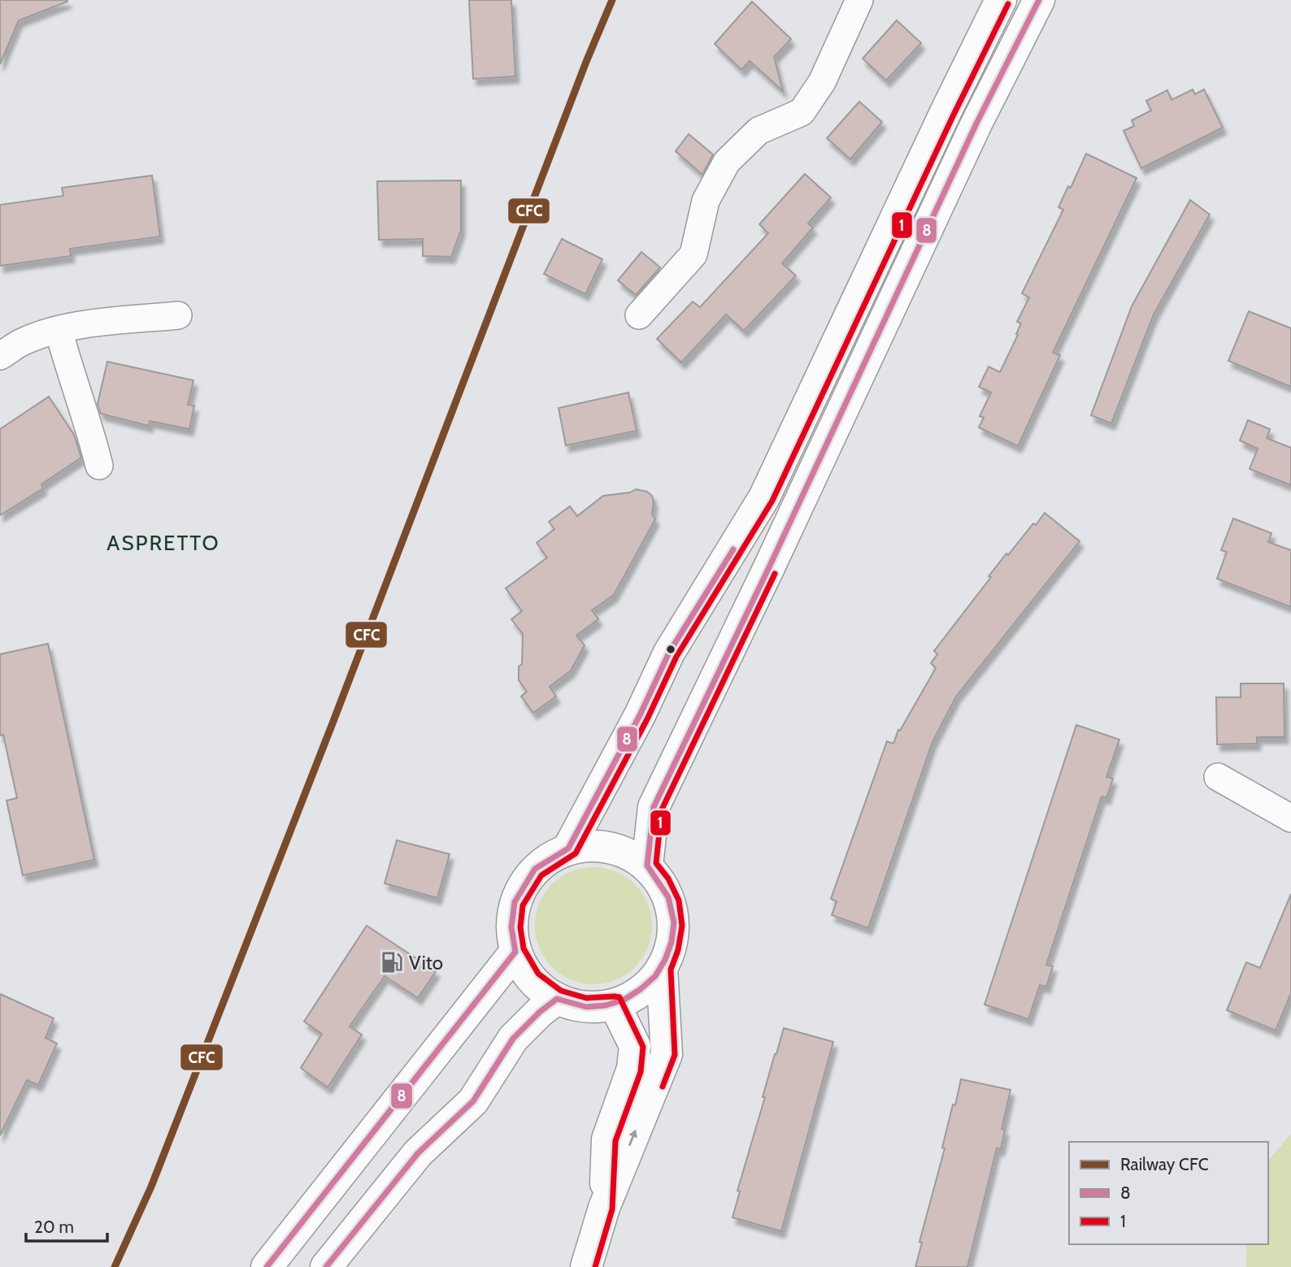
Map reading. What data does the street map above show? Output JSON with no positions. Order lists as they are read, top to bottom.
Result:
{
  "districts": ["ASPRETTO"],
  "places": {
    "fuel station": ["Vito"]
  },
  "lines": ["rail line CFC", "transit line 8", "transit line 1"],
  "legend": ["Railway CFC", "8", "1"],
  "scale_bar": "20 m"
}
